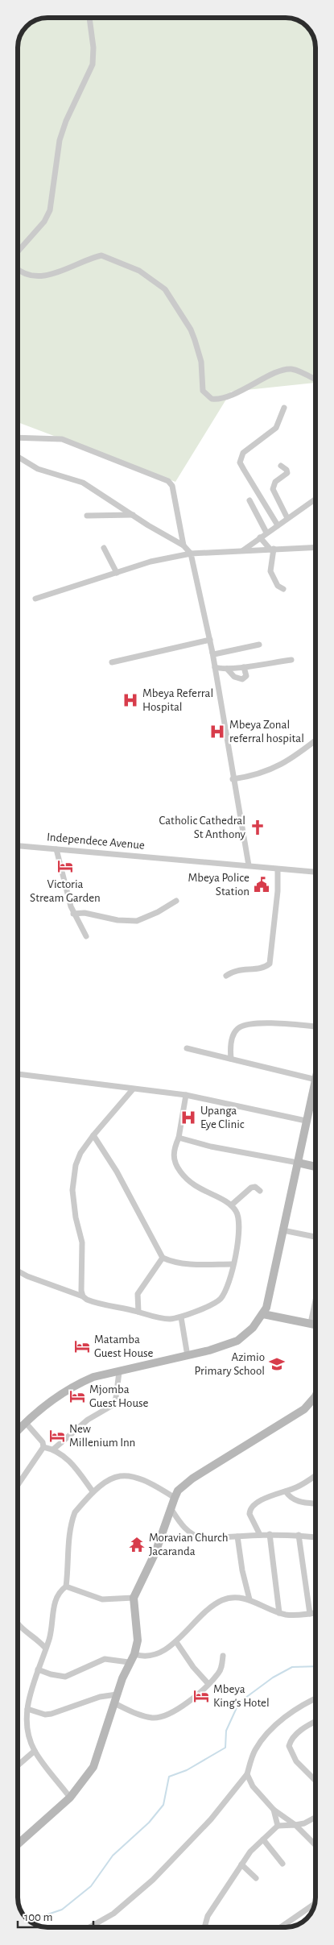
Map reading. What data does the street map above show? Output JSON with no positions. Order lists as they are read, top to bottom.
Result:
{
  "streets": {
    "street": ["Independece Avenue"]
  },
  "places": {
    "hospital": ["Mbeya Referral Hospital", "Mbeya Zonal referral hospital", "Upanga Eye Clinic"],
    "church": ["Catholic Cathedral St Anthony"],
    "hotel": [
      "Victoria Stream Garden",
      "Matamba Guest House",
      "Mjomba Guest House",
      "New Millenium Inn",
      "Mbeya King's Hotel"
    ],
    "public building": ["Mbeya Police Station"],
    "school or university": ["Azimio Primary School"],
    "temple": ["Moravian Church Jacaranda"]
  },
  "scale_bar": "100 m"
}
